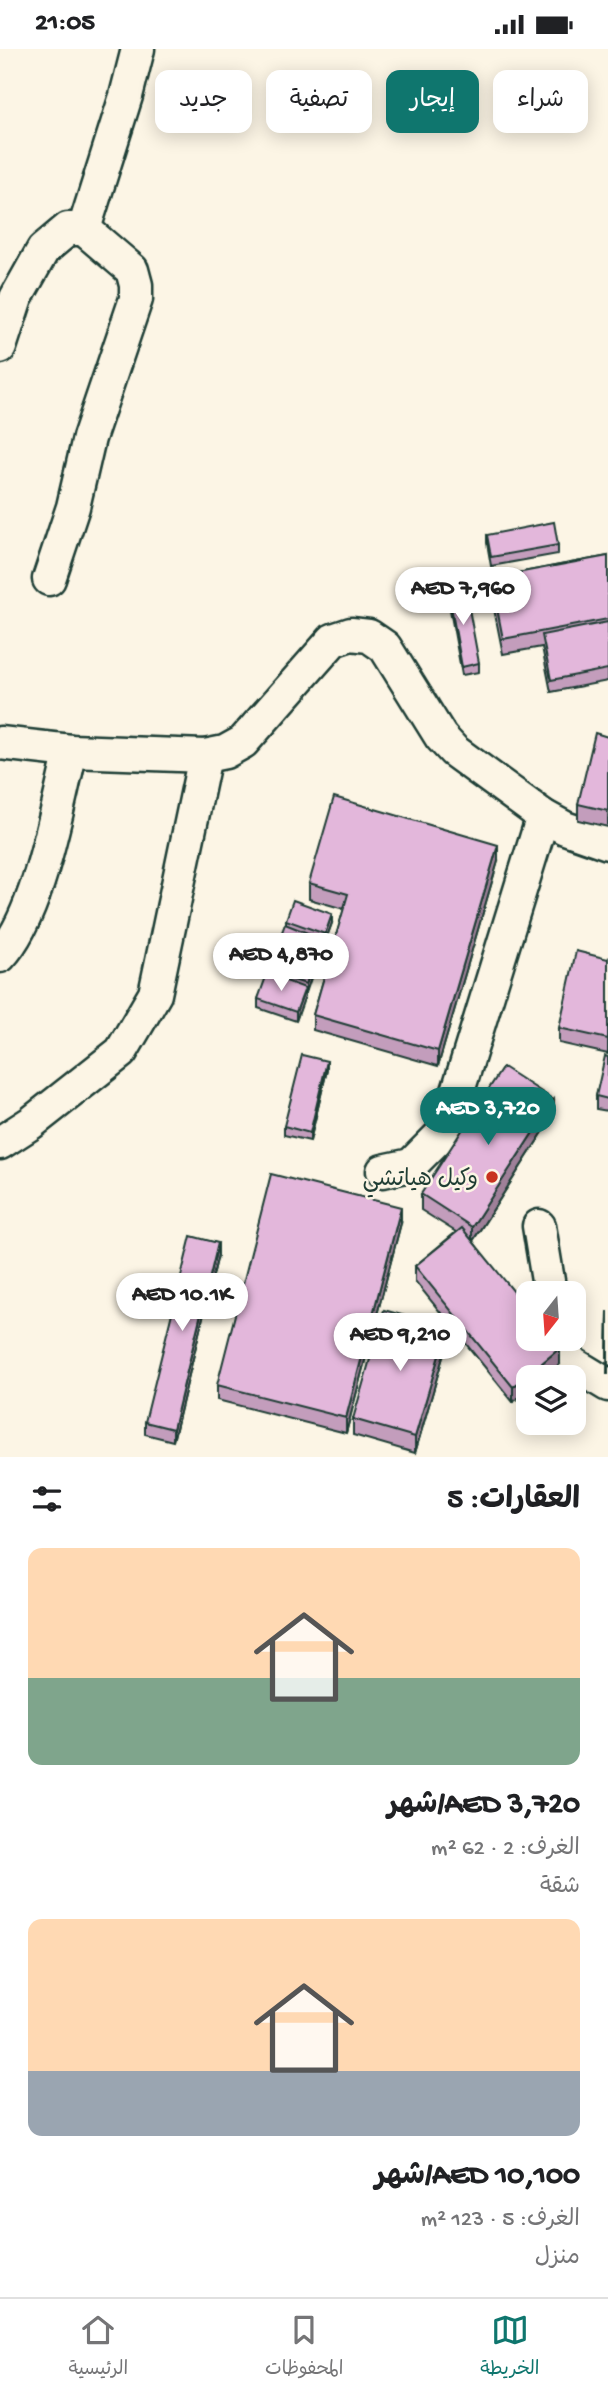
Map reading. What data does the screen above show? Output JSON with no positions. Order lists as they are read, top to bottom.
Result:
{
  "places": ["وكيل هياتشي"],
  "north": "bottom",
  "page": {
    "status": "21:05",
    "chip": [
      "شراء",
      "إيجار",
      "تصفية",
      "جديد"
    ],
    "price": [
      "AED 7,960",
      "AED 4,870",
      "AED 3,720",
      "AED 10.1K",
      "AED 9,210"
    ],
    "heading": "العقارات: 5",
    "list": [
      {
        "name": "AED 3,720/شهر",
        "note": "الغرف: 2 · 62 m² · شقة"
      },
      {
        "name": "AED 10,100/شهر",
        "note": "الغرف: 5 · 123 m² · منزل"
      }
    ],
    "tabs": ["الخريطة", "المحفوظات", "الرئيسية"]
  }
}
